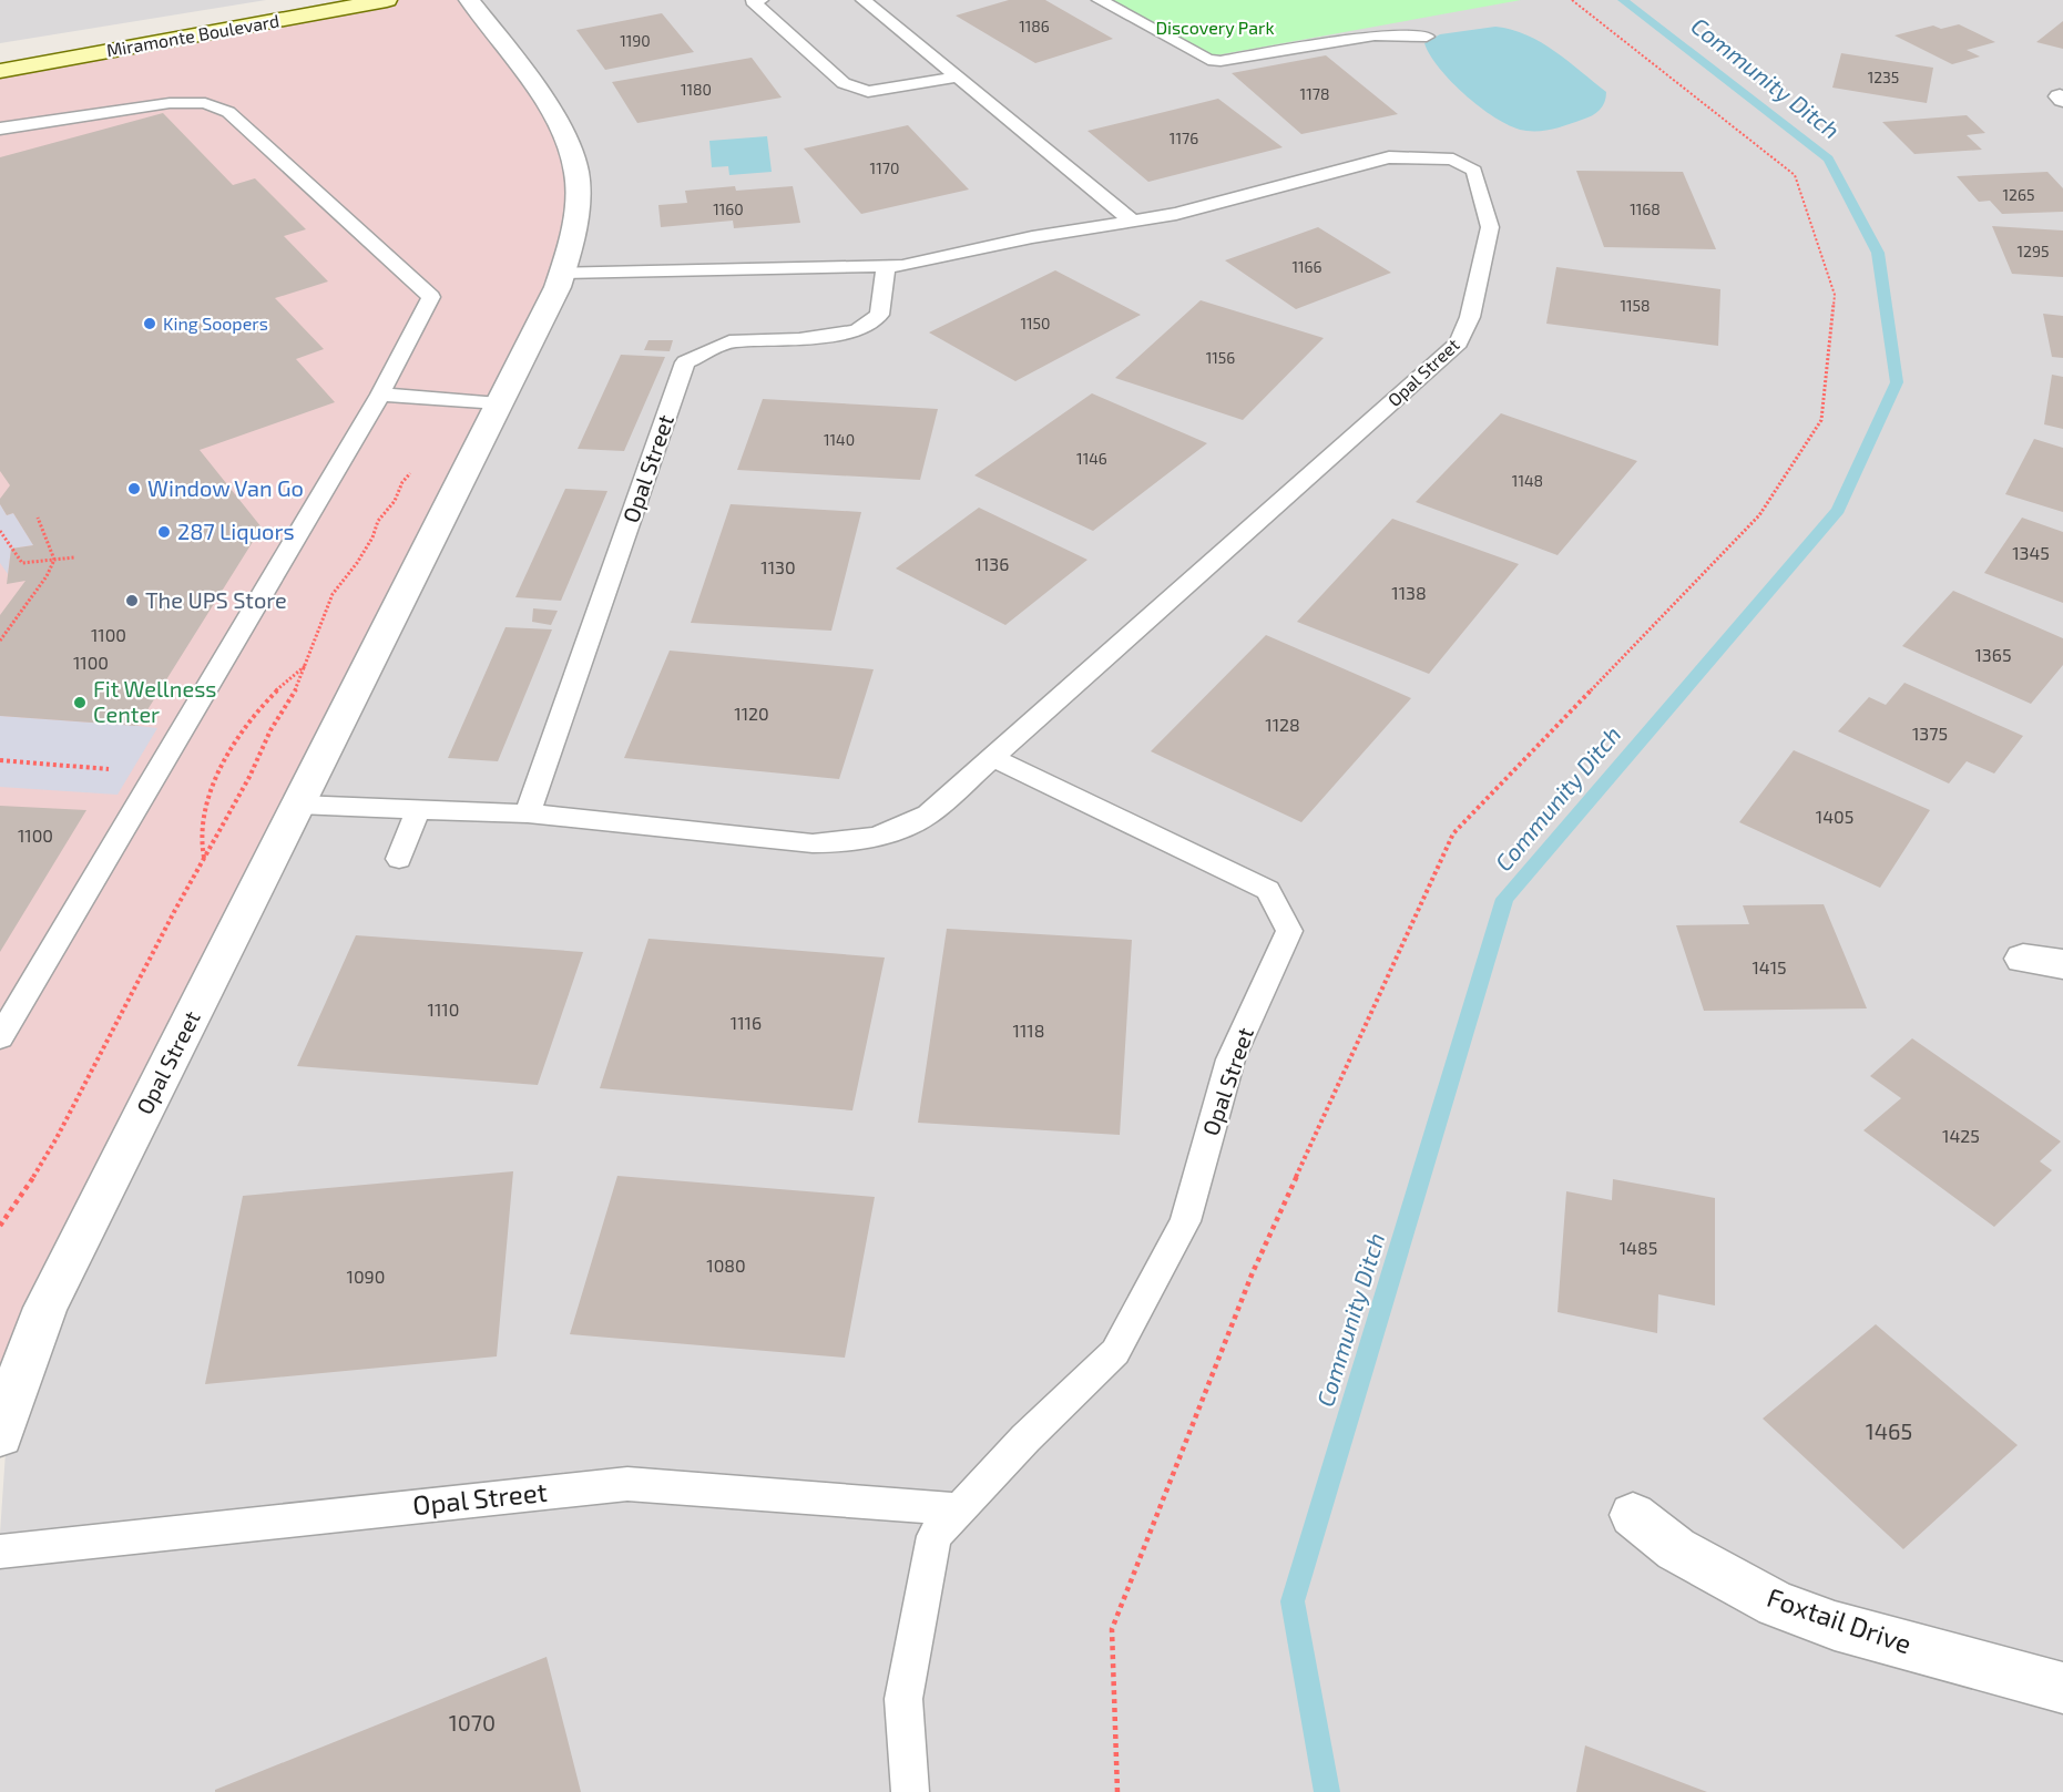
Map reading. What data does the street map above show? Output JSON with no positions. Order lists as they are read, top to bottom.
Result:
{
  "streets": {
    "street": ["Miramonte Boulevard", "Opal Street", "Foxtail Drive"]
  },
  "water": ["Community Ditch"],
  "parks": ["Discovery Park"],
  "places": [
    "King Soopers",
    "Window Van Go",
    "287 Liquors",
    "The UPS Store",
    "Fit Wellness Center"
  ],
  "house_numbers": [
    "1186",
    "1190",
    "1235",
    "1180",
    "1178",
    "1176",
    "1170",
    "1265",
    "1160",
    "1168",
    "1295",
    "1166",
    "1158",
    "1150",
    "1156",
    "1140",
    "1146",
    "1148",
    "1345",
    "1136",
    "1130",
    "1138",
    "1100",
    "1365",
    "1100",
    "1120",
    "1128",
    "1375",
    "1405",
    "1100",
    "1415",
    "1110",
    "1116",
    "1118",
    "1425",
    "1485",
    "1080",
    "1090",
    "1465",
    "1070"
  ]
}
